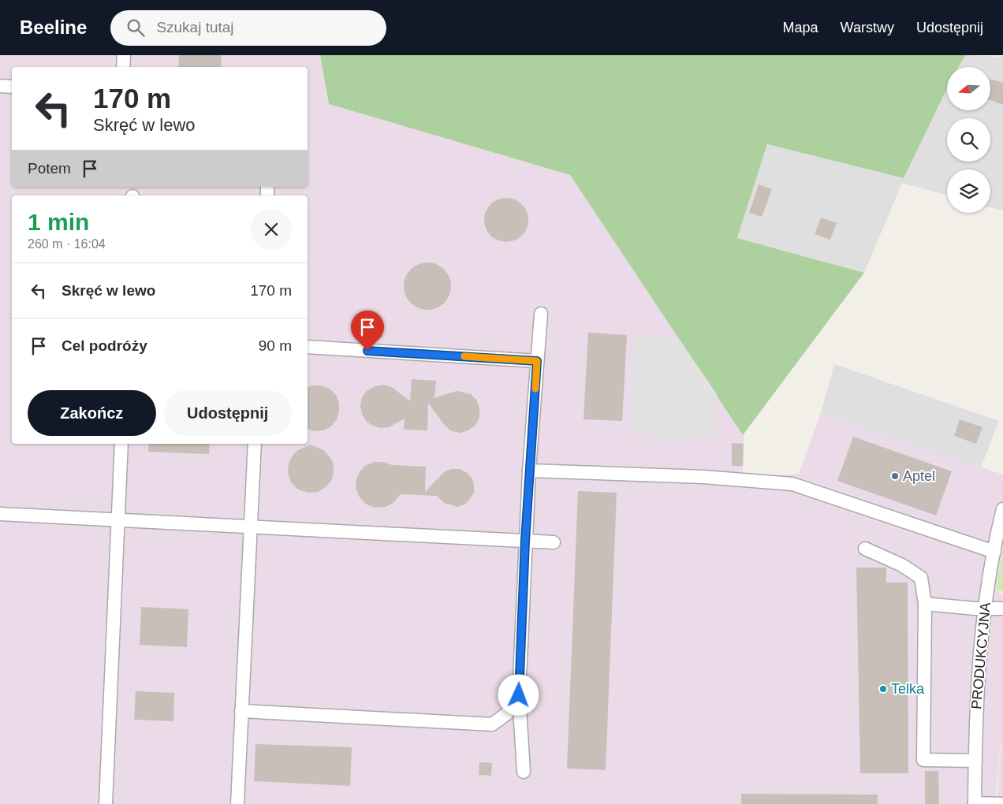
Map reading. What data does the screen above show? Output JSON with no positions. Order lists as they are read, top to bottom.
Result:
{
  "streets": {
    "street": ["PRODUKCYJNA"]
  },
  "places": ["Aptel", "Telka"],
  "north": "left",
  "page": {
    "header": "Beeline",
    "search": "Szukaj tutaj",
    "nav": ["Mapa", "Warstwy", "Udostępnij"],
    "turn": ["170 m", "Skręć w lewo"],
    "then": "Potem",
    "heading": ["1 min", "260 m · 16:04"],
    "list": [
      {
        "name": "Skręć w lewo",
        "value": "170 m"
      },
      {
        "name": "Cel podróży",
        "value": "90 m"
      }
    ],
    "buttons": ["Zakończ", "Udostępnij"]
  }
}
